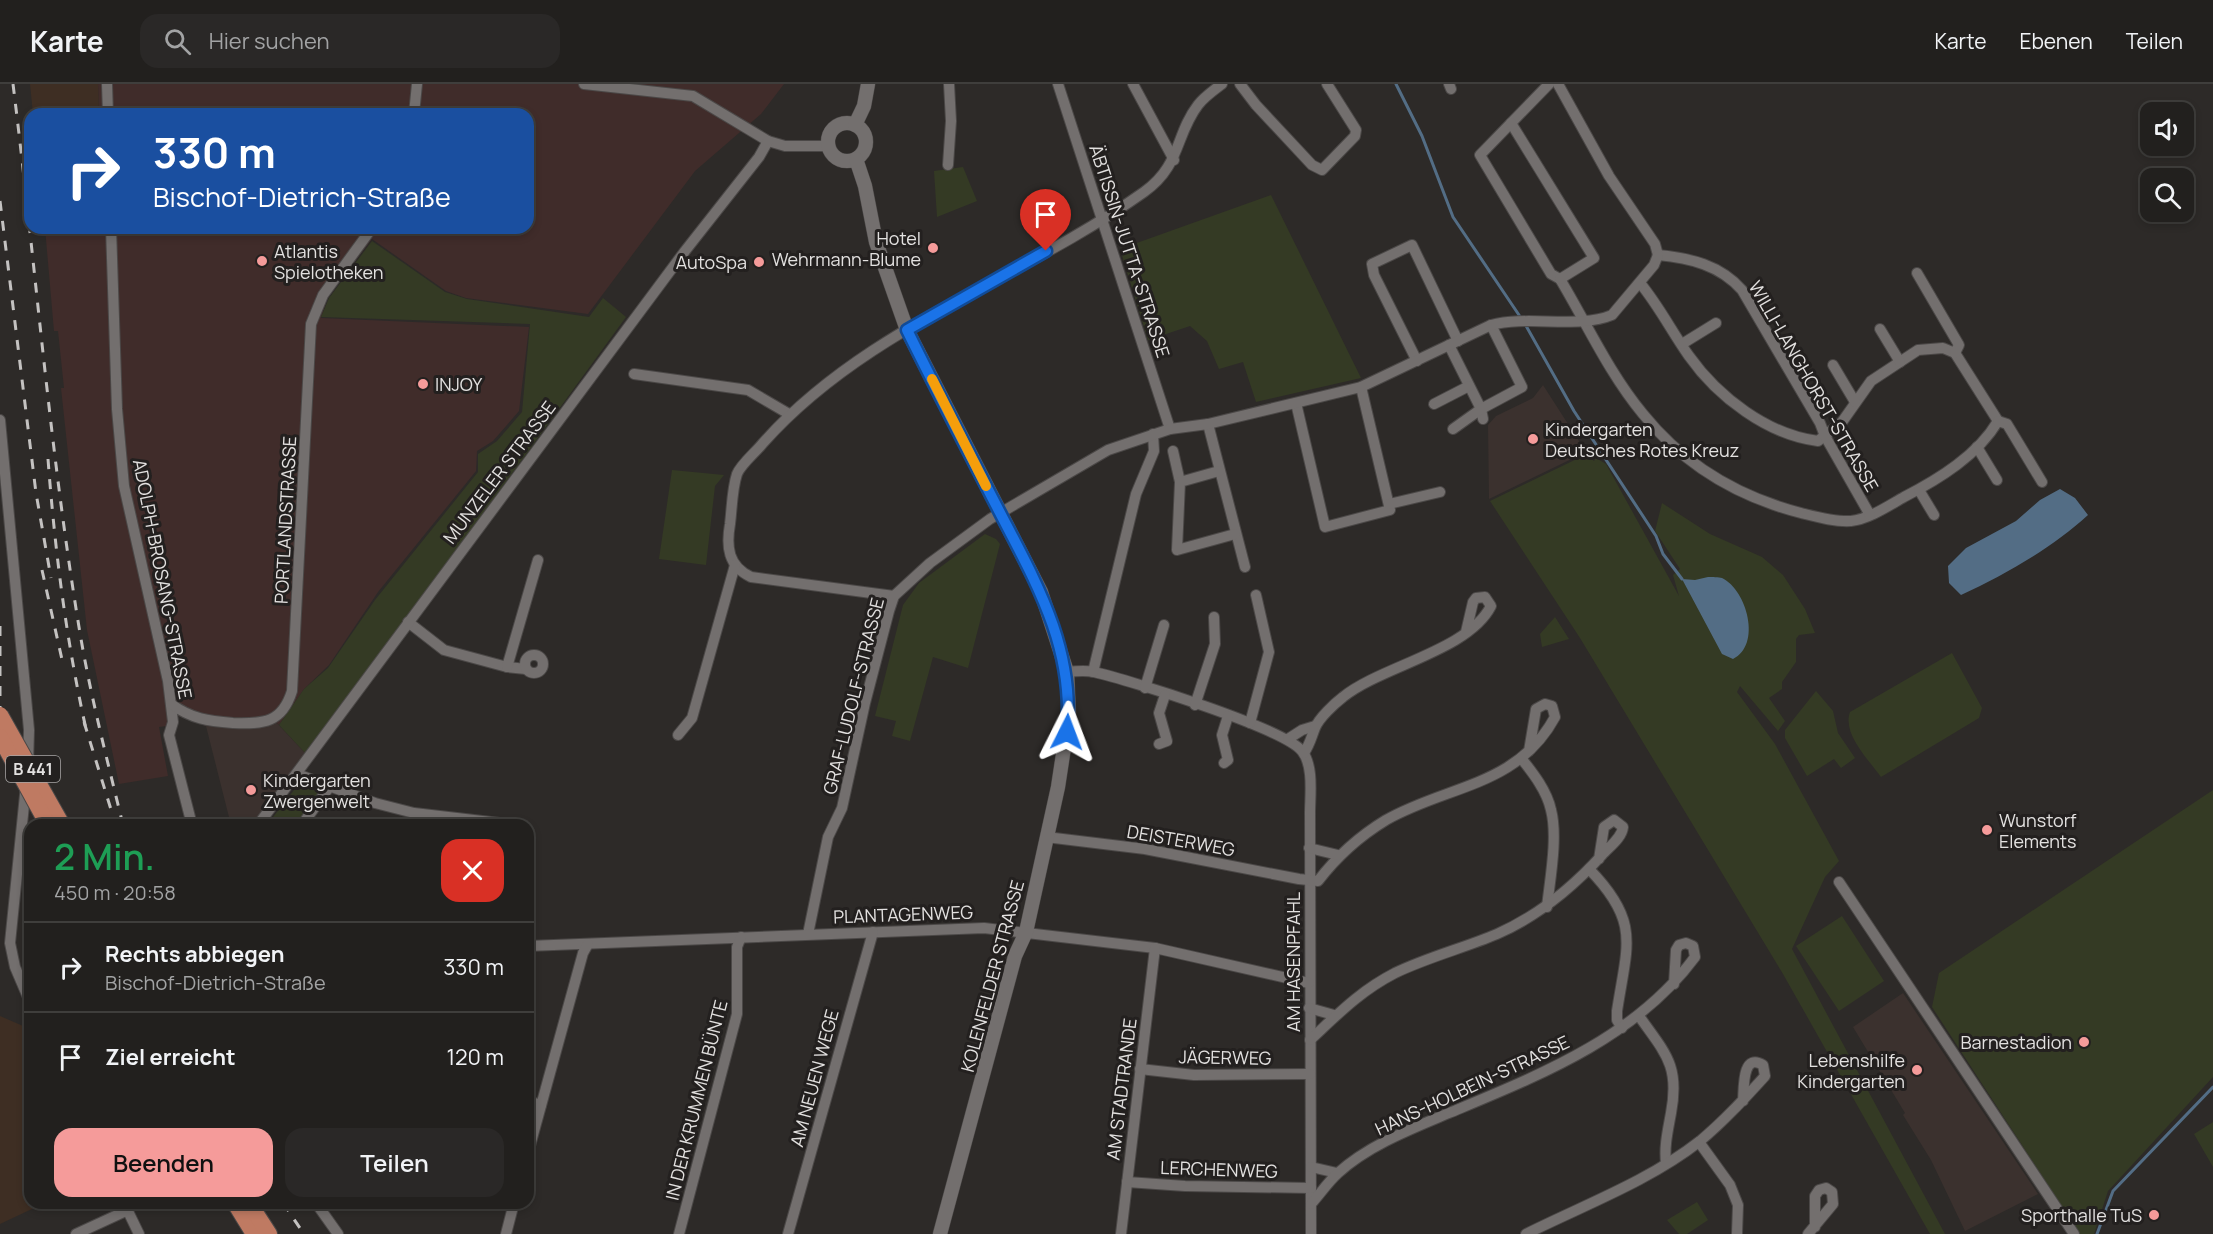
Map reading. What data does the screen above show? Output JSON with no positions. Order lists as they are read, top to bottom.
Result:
{
  "streets": {
    "main road": ["B 441", "KOLENFELDER STRASSE"],
    "street": [
      "ÄBTISSIN-JUTTA-STRASSE",
      "WILLI-LANGHORST-STRASSE",
      "MUNZELER STRASSE",
      "PORTLANDSTRASSE",
      "ADOLPH-BROSANG-STRASSE",
      "GRAF-LUDOLF-STRASSE",
      "DEISTERWEG",
      "PLANTAGENWEG",
      "AM HASENPFAHL",
      "JÄGERWEG",
      "AM NEUEN WEGE",
      "HANS-HOLBEIN-STRASSE",
      "AM STADTRANDE",
      "IN DER KRUMMEN BÜNTE",
      "LERCHENWEG"
    ]
  },
  "crossings": [
    ["ÄBTISSIN-JUTTA-STRASSE", "GRAF-LUDOLF-STRASSE"],
    ["WILLI-LANGHORST-STRASSE", "GRAF-LUDOLF-STRASSE"],
    ["PORTLANDSTRASSE", "ADOLPH-BROSANG-STRASSE"],
    ["GRAF-LUDOLF-STRASSE", "PLANTAGENWEG"],
    ["GRAF-LUDOLF-STRASSE", "KOLENFELDER STRASSE"],
    ["DEISTERWEG", "AM HASENPFAHL"],
    ["DEISTERWEG", "KOLENFELDER STRASSE"],
    ["PLANTAGENWEG", "AM HASENPFAHL"],
    ["PLANTAGENWEG", "KOLENFELDER STRASSE"],
    ["PLANTAGENWEG", "AM NEUEN WEGE"],
    ["PLANTAGENWEG", "AM STADTRANDE"],
    ["PLANTAGENWEG", "IN DER KRUMMEN BÜNTE"],
    ["AM HASENPFAHL", "JÄGERWEG"],
    ["AM HASENPFAHL", "HANS-HOLBEIN-STRASSE"],
    ["AM HASENPFAHL", "LERCHENWEG"],
    ["JÄGERWEG", "AM STADTRANDE"],
    ["AM STADTRANDE", "LERCHENWEG"]
  ],
  "places": [
    "Hotel Wehrmann-Blume",
    "Atlantis Spielotheken",
    "AutoSpa",
    "INJOY",
    "Kindergarten Deutsches Rotes Kreuz",
    "Kindergarten Zwergenwelt",
    "Wunstorf Elements",
    "Barnestadion",
    "Lebenshilfe Kindergarten",
    "Sporthalle TuS"
  ],
  "page": {
    "header": "Karte",
    "search": "Hier suchen",
    "nav": ["Karte", "Ebenen", "Teilen"],
    "turn": ["330 m", "Bischof-Dietrich-Straße"],
    "heading": ["2 Min.", "450 m · 20:58"],
    "list": [
      {
        "name": "Rechts abbiegen",
        "note": "Bischof-Dietrich-Straße",
        "value": "330 m"
      },
      {
        "name": "Ziel erreicht",
        "value": "120 m"
      }
    ],
    "buttons": ["Beenden", "Teilen"]
  }
}
